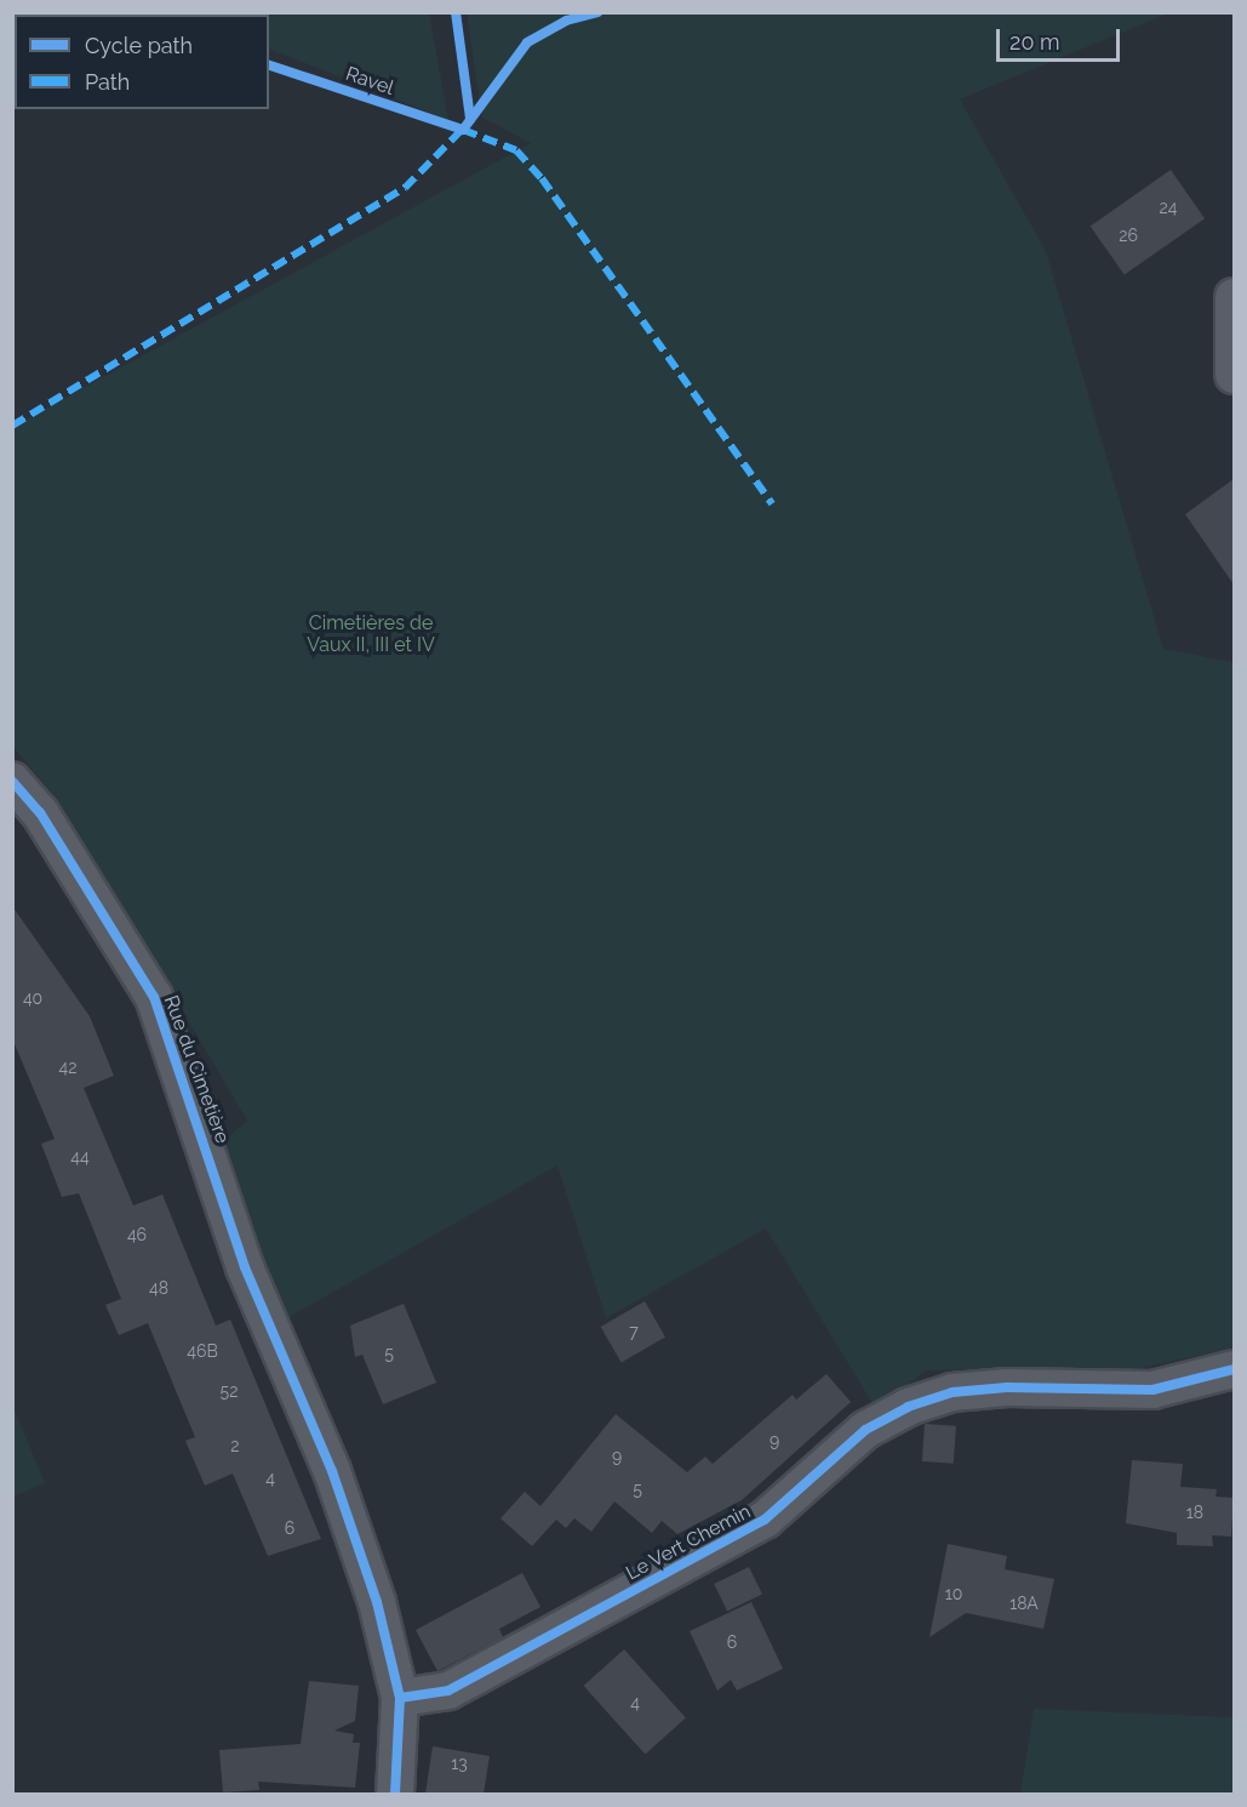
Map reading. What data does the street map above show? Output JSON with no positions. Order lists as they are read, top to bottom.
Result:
{
  "streets": {
    "street": ["Rue du Cimetière", "Le Vert Chemin"],
    "cycle path": ["Ravel"]
  },
  "crossings": [
    ["Rue du Cimetière", "Le Vert Chemin"]
  ],
  "parks": ["Cimetières de Vaux II, III et IV"],
  "house_numbers": [
    "24",
    "26",
    "40",
    "42",
    "44",
    "46",
    "48",
    "7",
    "46B",
    "5",
    "52",
    "9",
    "2",
    "9",
    "4",
    "5",
    "18",
    "6",
    "10",
    "18A",
    "6",
    "4",
    "13"
  ],
  "legend": ["Cycle path", "Path"],
  "scale_bar": "20 m"
}
